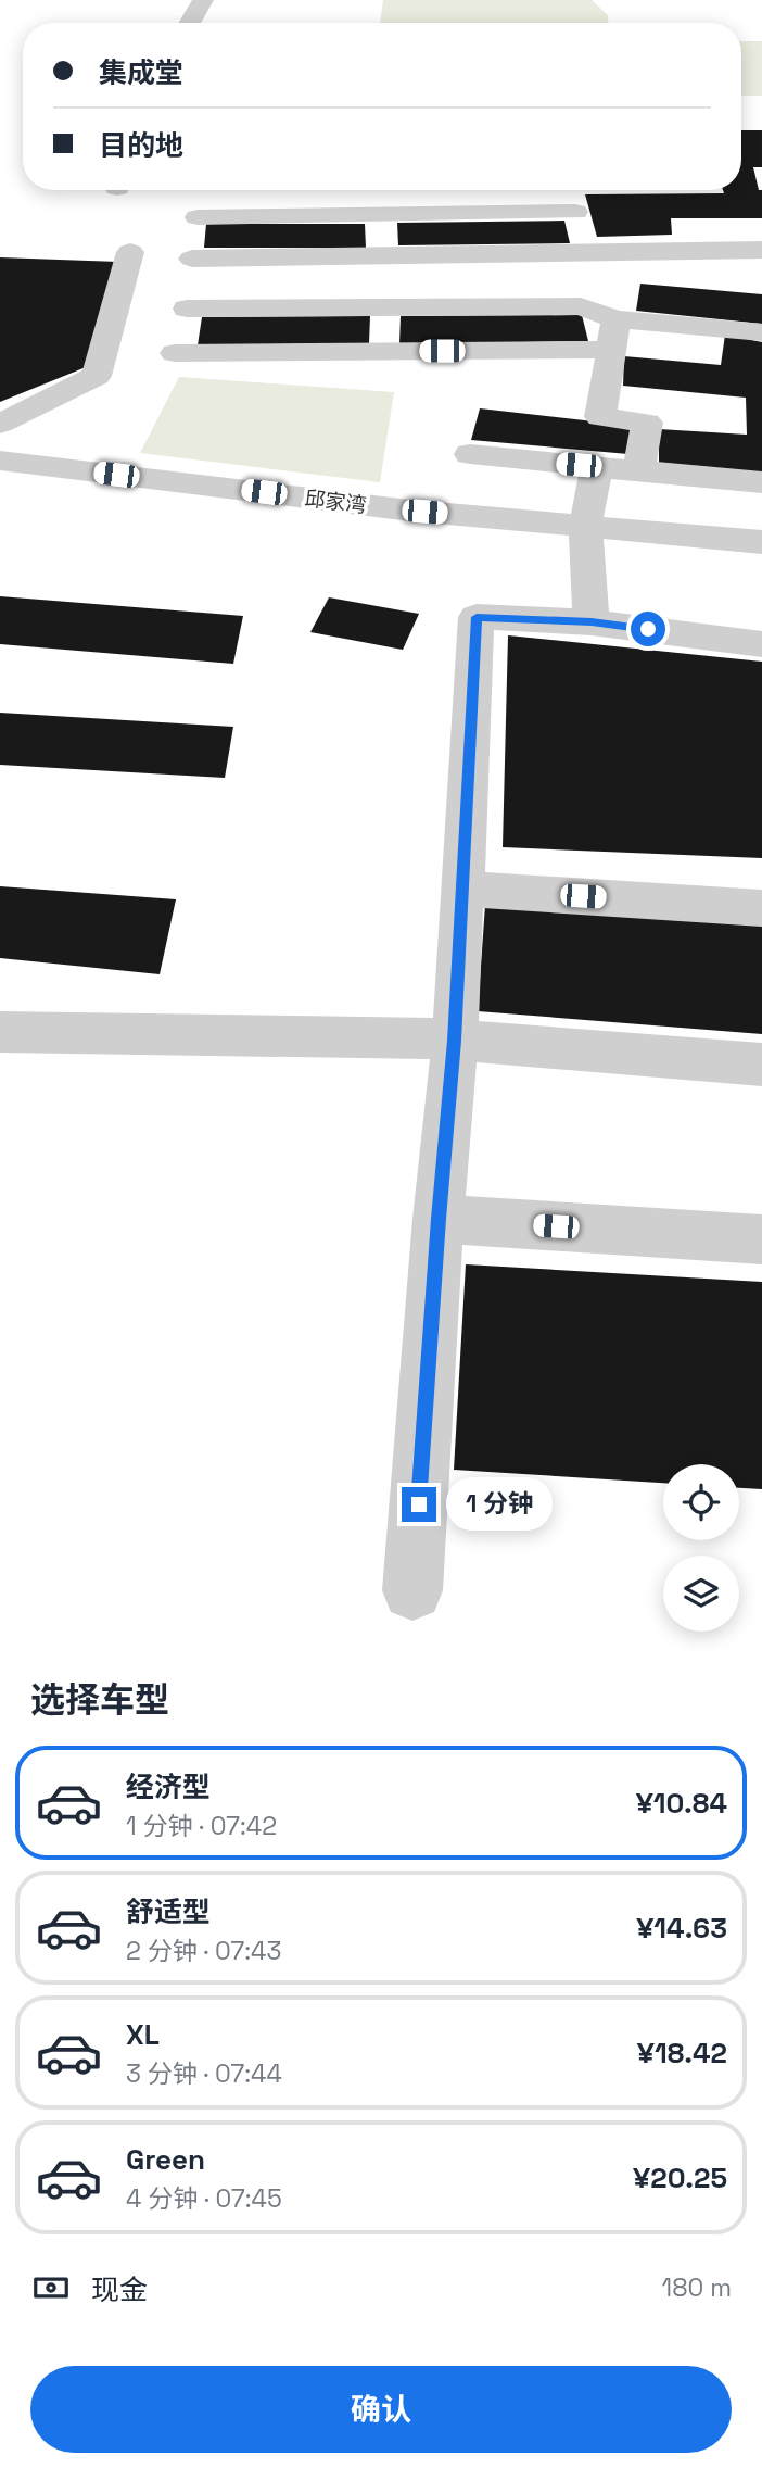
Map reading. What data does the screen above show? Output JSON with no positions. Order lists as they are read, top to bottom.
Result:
{
  "streets": {
    "street": ["邱家湾"]
  },
  "page": {
    "banner": ["集成堂", "目的地"],
    "bubble": "1 分钟",
    "heading": "选择车型",
    "list": [
      {
        "name": "经济型",
        "note": "1 分钟 · 07:42",
        "value": "¥10.84"
      },
      {
        "name": "舒适型",
        "note": "2 分钟 · 07:43",
        "value": "¥14.63"
      },
      {
        "name": "XL",
        "note": "3 分钟 · 07:44",
        "value": "¥18.42"
      },
      {
        "name": "Green",
        "note": "4 分钟 · 07:45",
        "value": "¥20.25"
      }
    ],
    "pay": ["现金", "180 m"],
    "buttons": "确认"
  }
}
